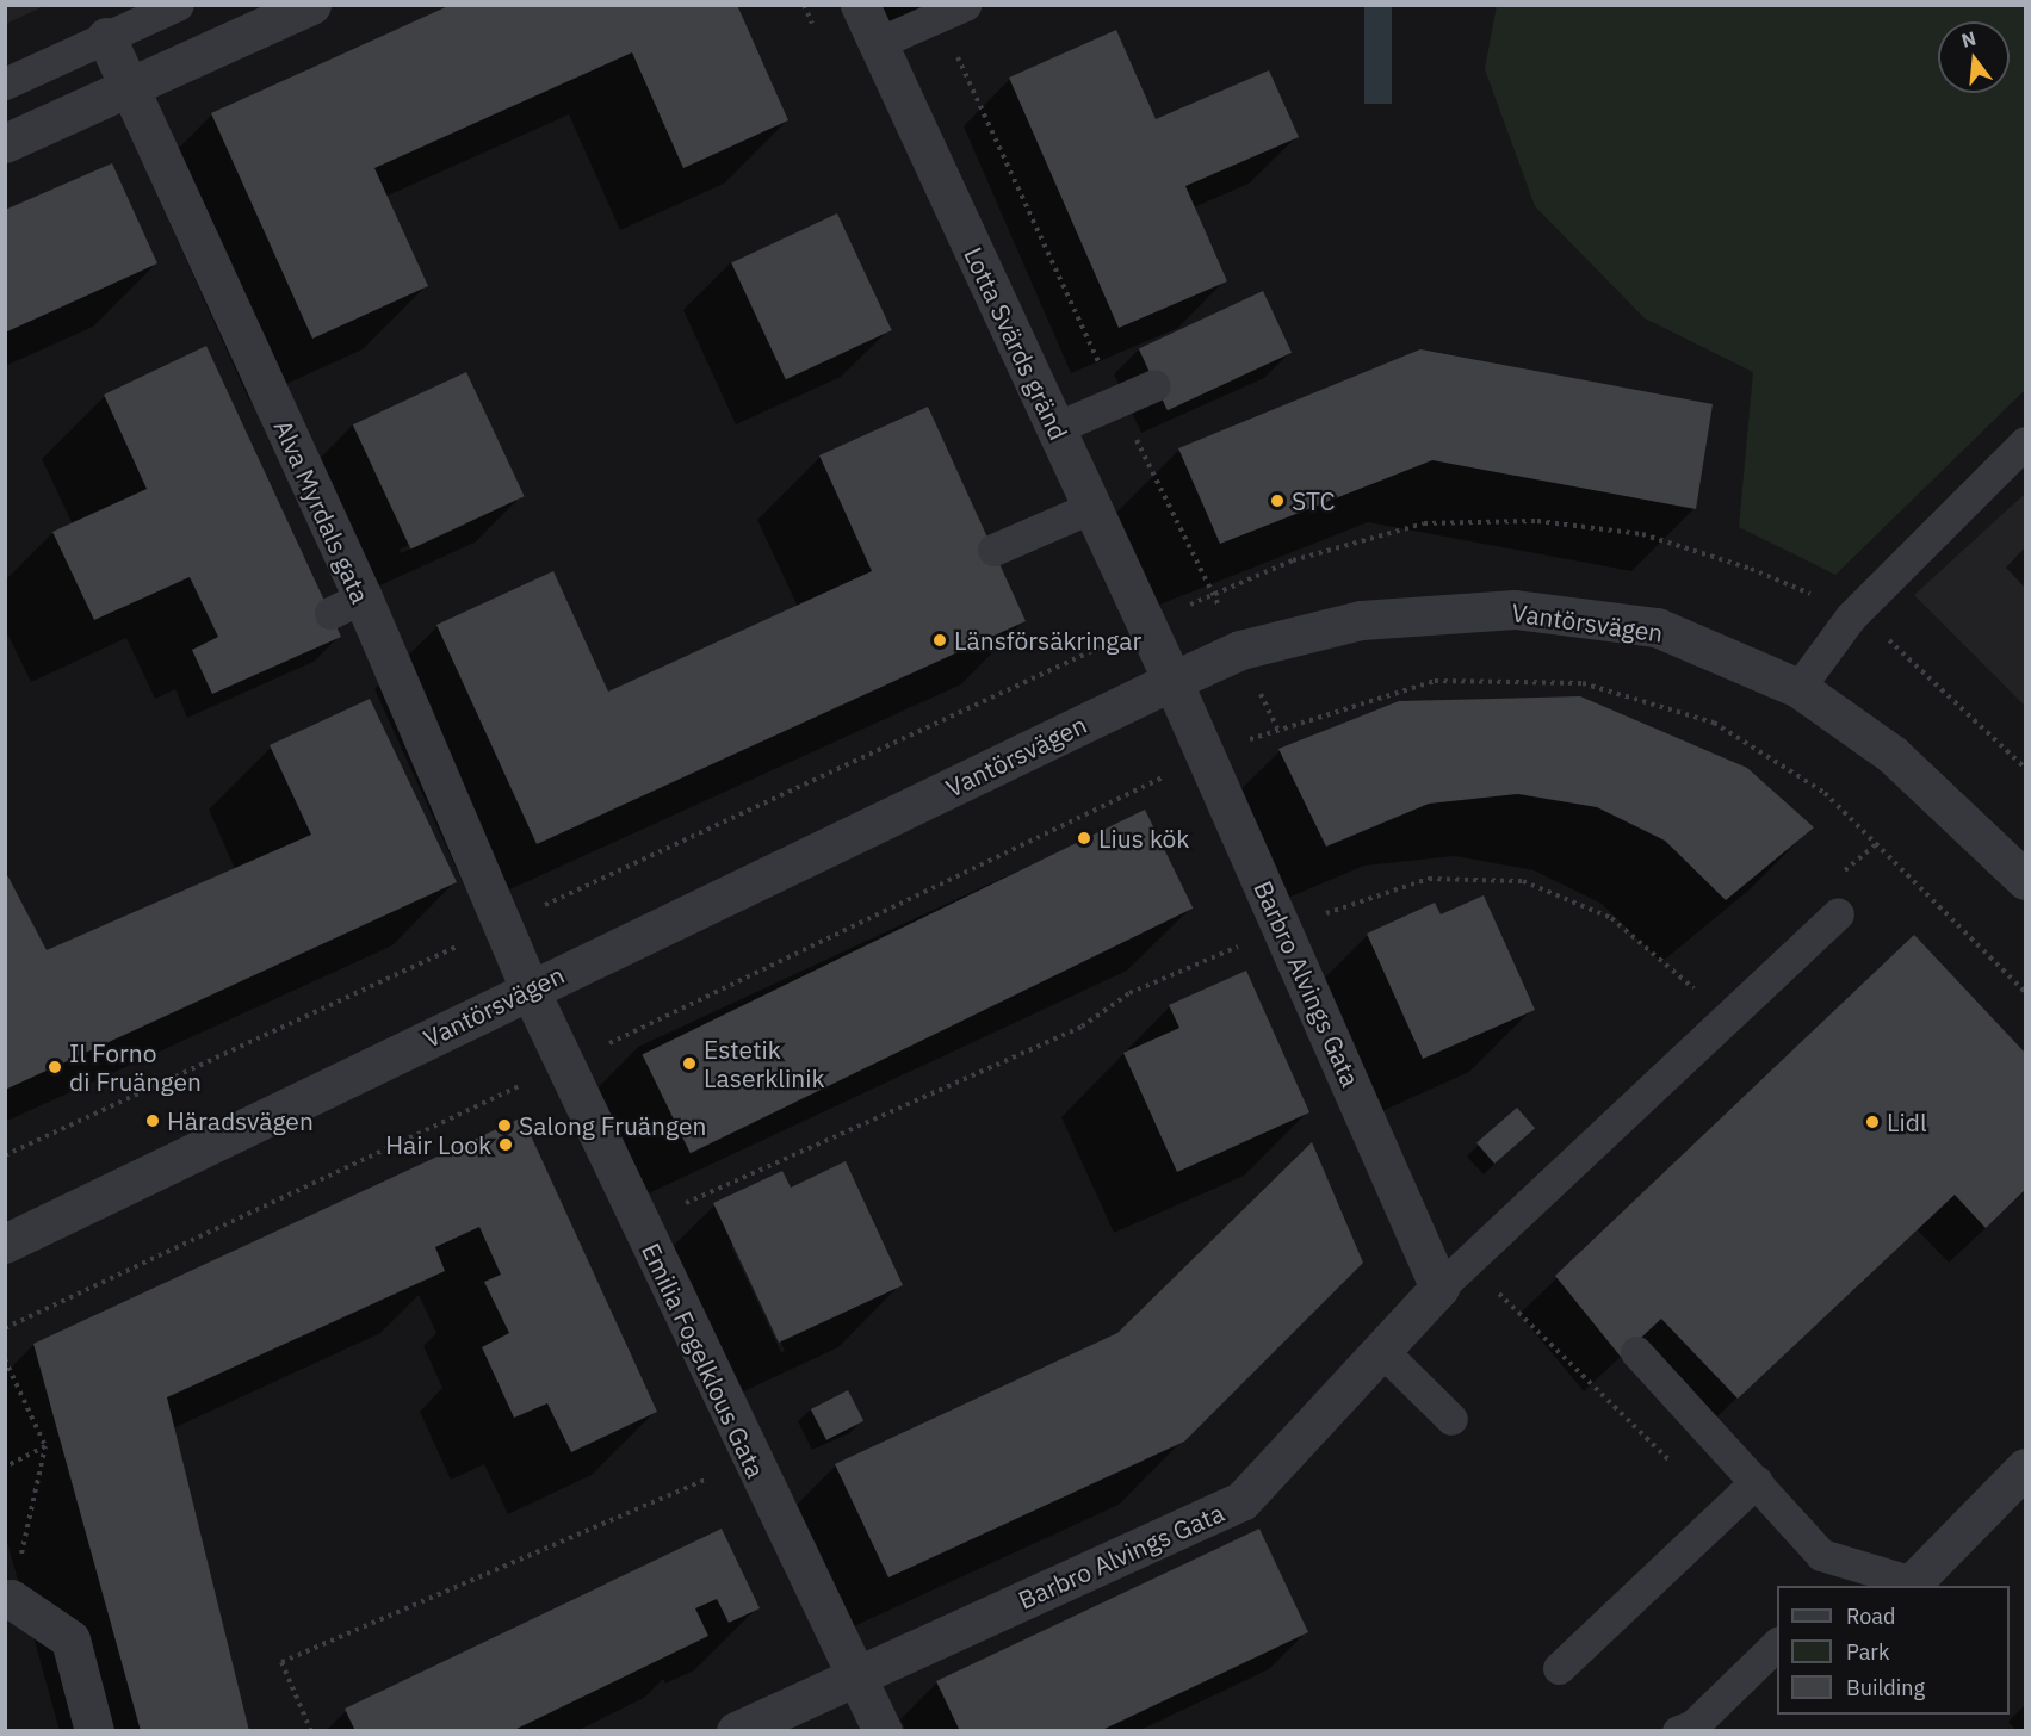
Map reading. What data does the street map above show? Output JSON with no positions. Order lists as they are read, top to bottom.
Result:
{
  "streets": {
    "street": [
      "Lotta Svärds gränd",
      "Alva Myrdals gata",
      "Vantörsvägen",
      "Barbro Alvings Gata",
      "Emilia Fogelklous Gata"
    ]
  },
  "crossings": [
    ["Lotta Svärds gränd", "Vantörsvägen"],
    ["Lotta Svärds gränd", "Barbro Alvings Gata"],
    ["Alva Myrdals gata", "Vantörsvägen"],
    ["Alva Myrdals gata", "Emilia Fogelklous Gata"],
    ["Vantörsvägen", "Barbro Alvings Gata"],
    ["Vantörsvägen", "Emilia Fogelklous Gata"],
    ["Barbro Alvings Gata", "Emilia Fogelklous Gata"]
  ],
  "places": [
    "STC",
    "Länsförsäkringar",
    "Lius kök",
    "Estetik Laserklinik",
    "Il Forno di Fruängen",
    "Häradsvägen",
    "Lidl",
    "Salong Fruängen",
    "Hair Look"
  ],
  "legend": ["Road", "Park", "Building"],
  "north": "top"
}
